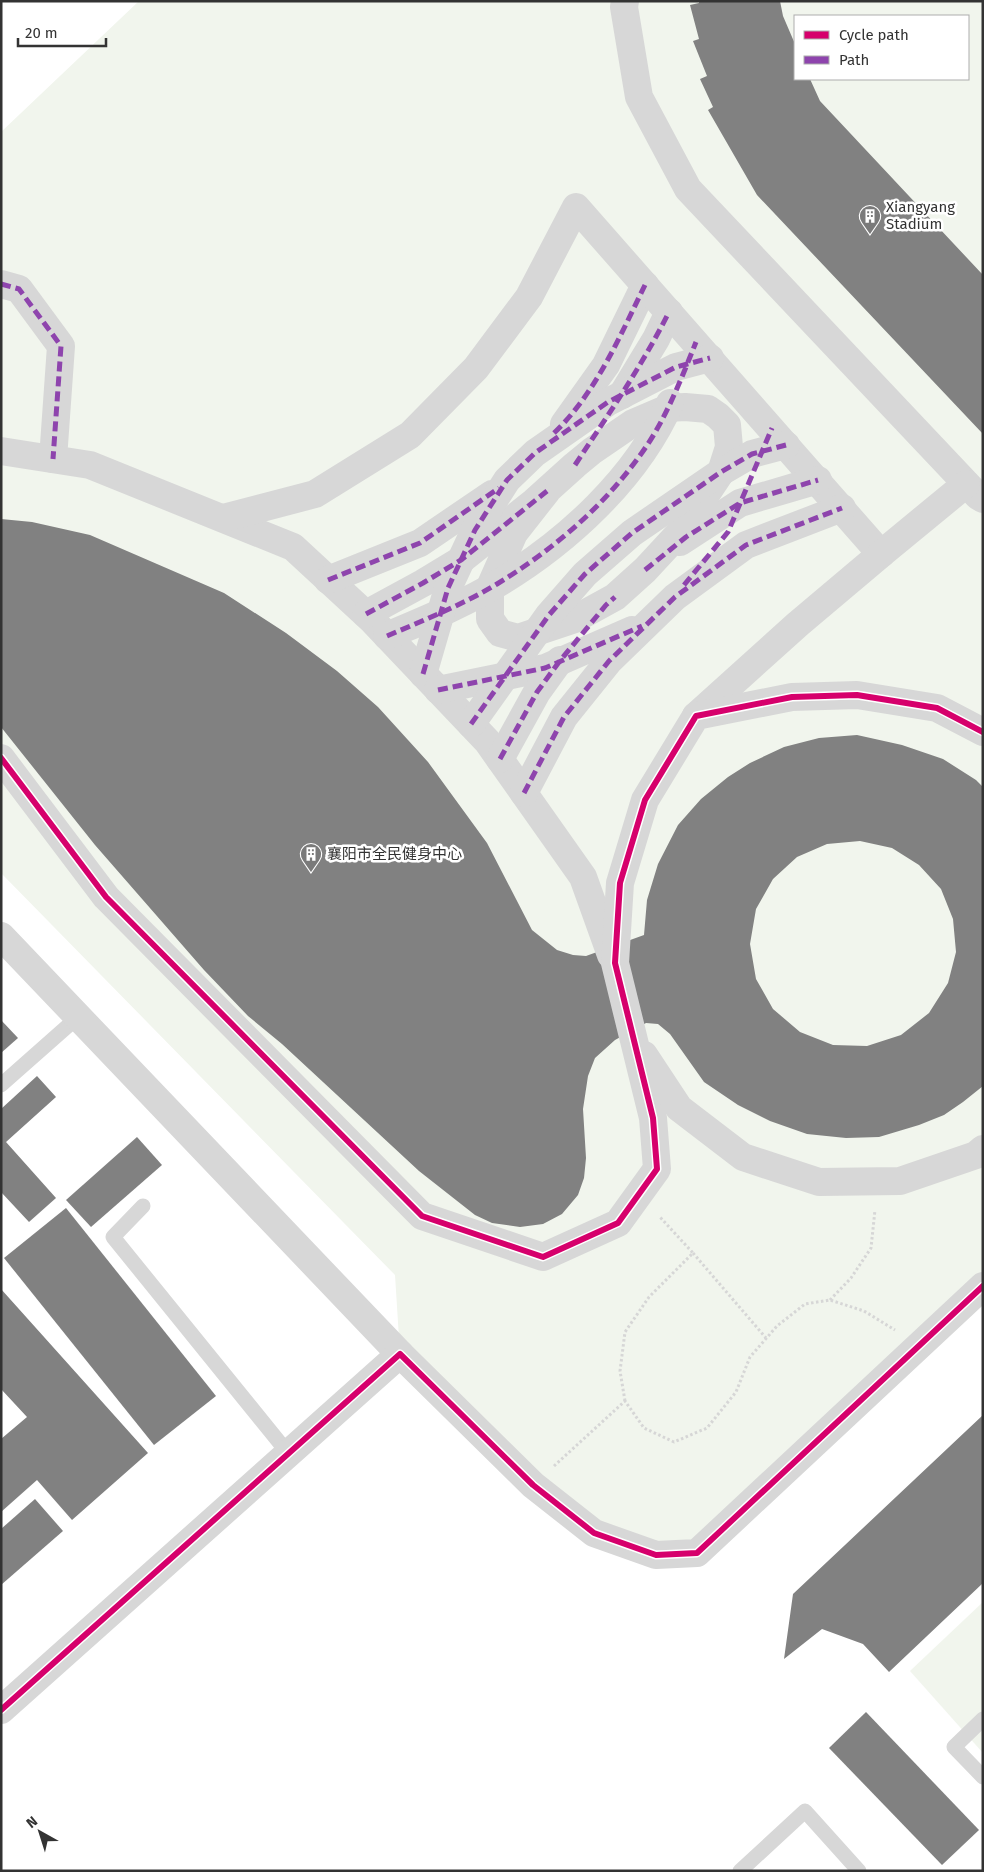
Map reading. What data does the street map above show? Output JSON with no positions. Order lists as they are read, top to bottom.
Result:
{
  "places": {
    "building": ["Xiangyang Stadium", "襄阳市全民健身中心"]
  },
  "legend": ["Cycle path", "Path"],
  "scale_bar": "20 m",
  "north": "top left"
}
